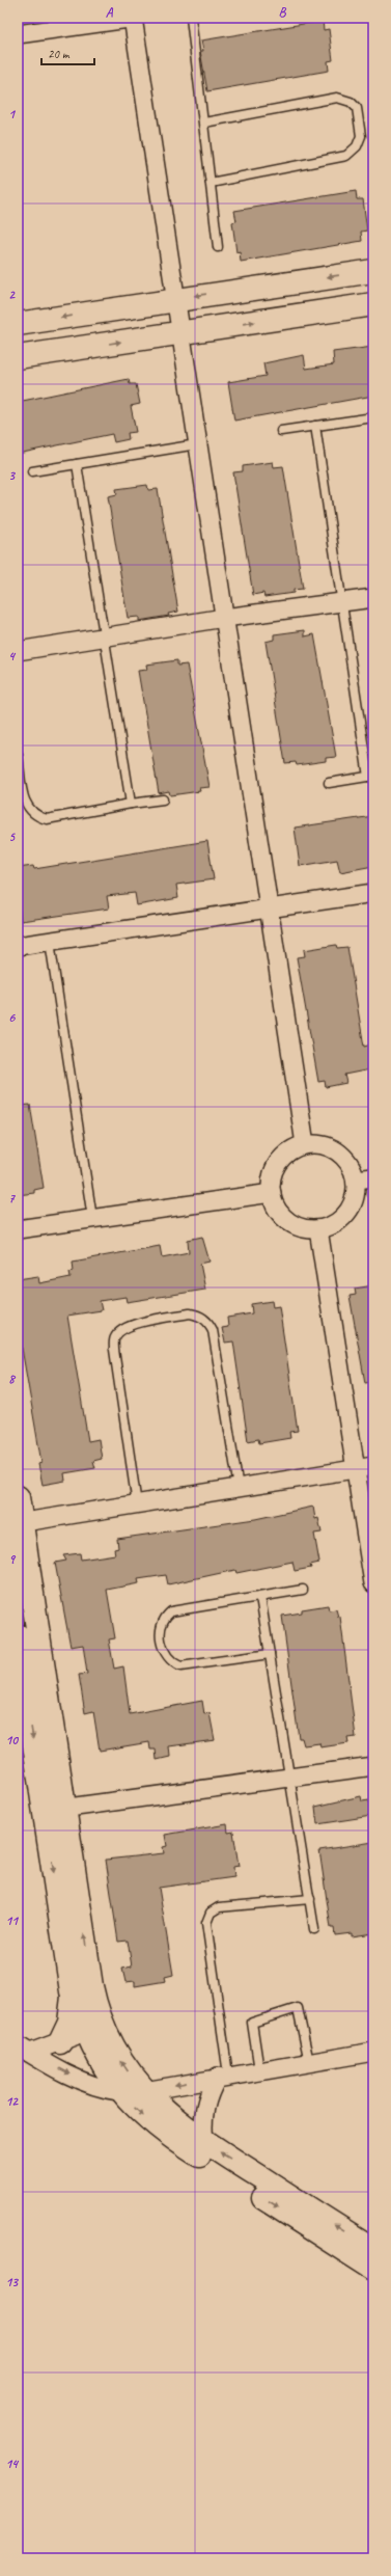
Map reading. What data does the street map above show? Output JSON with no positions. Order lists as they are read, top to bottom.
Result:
{
  "scale_bar": "20 m",
  "grid": {
    "columns": ["A", "B"],
    "rows": [
      "1",
      "2",
      "3",
      "4",
      "5",
      "6",
      "7",
      "8",
      "9",
      "10",
      "11",
      "12",
      "13",
      "14"
    ]
  }
}
